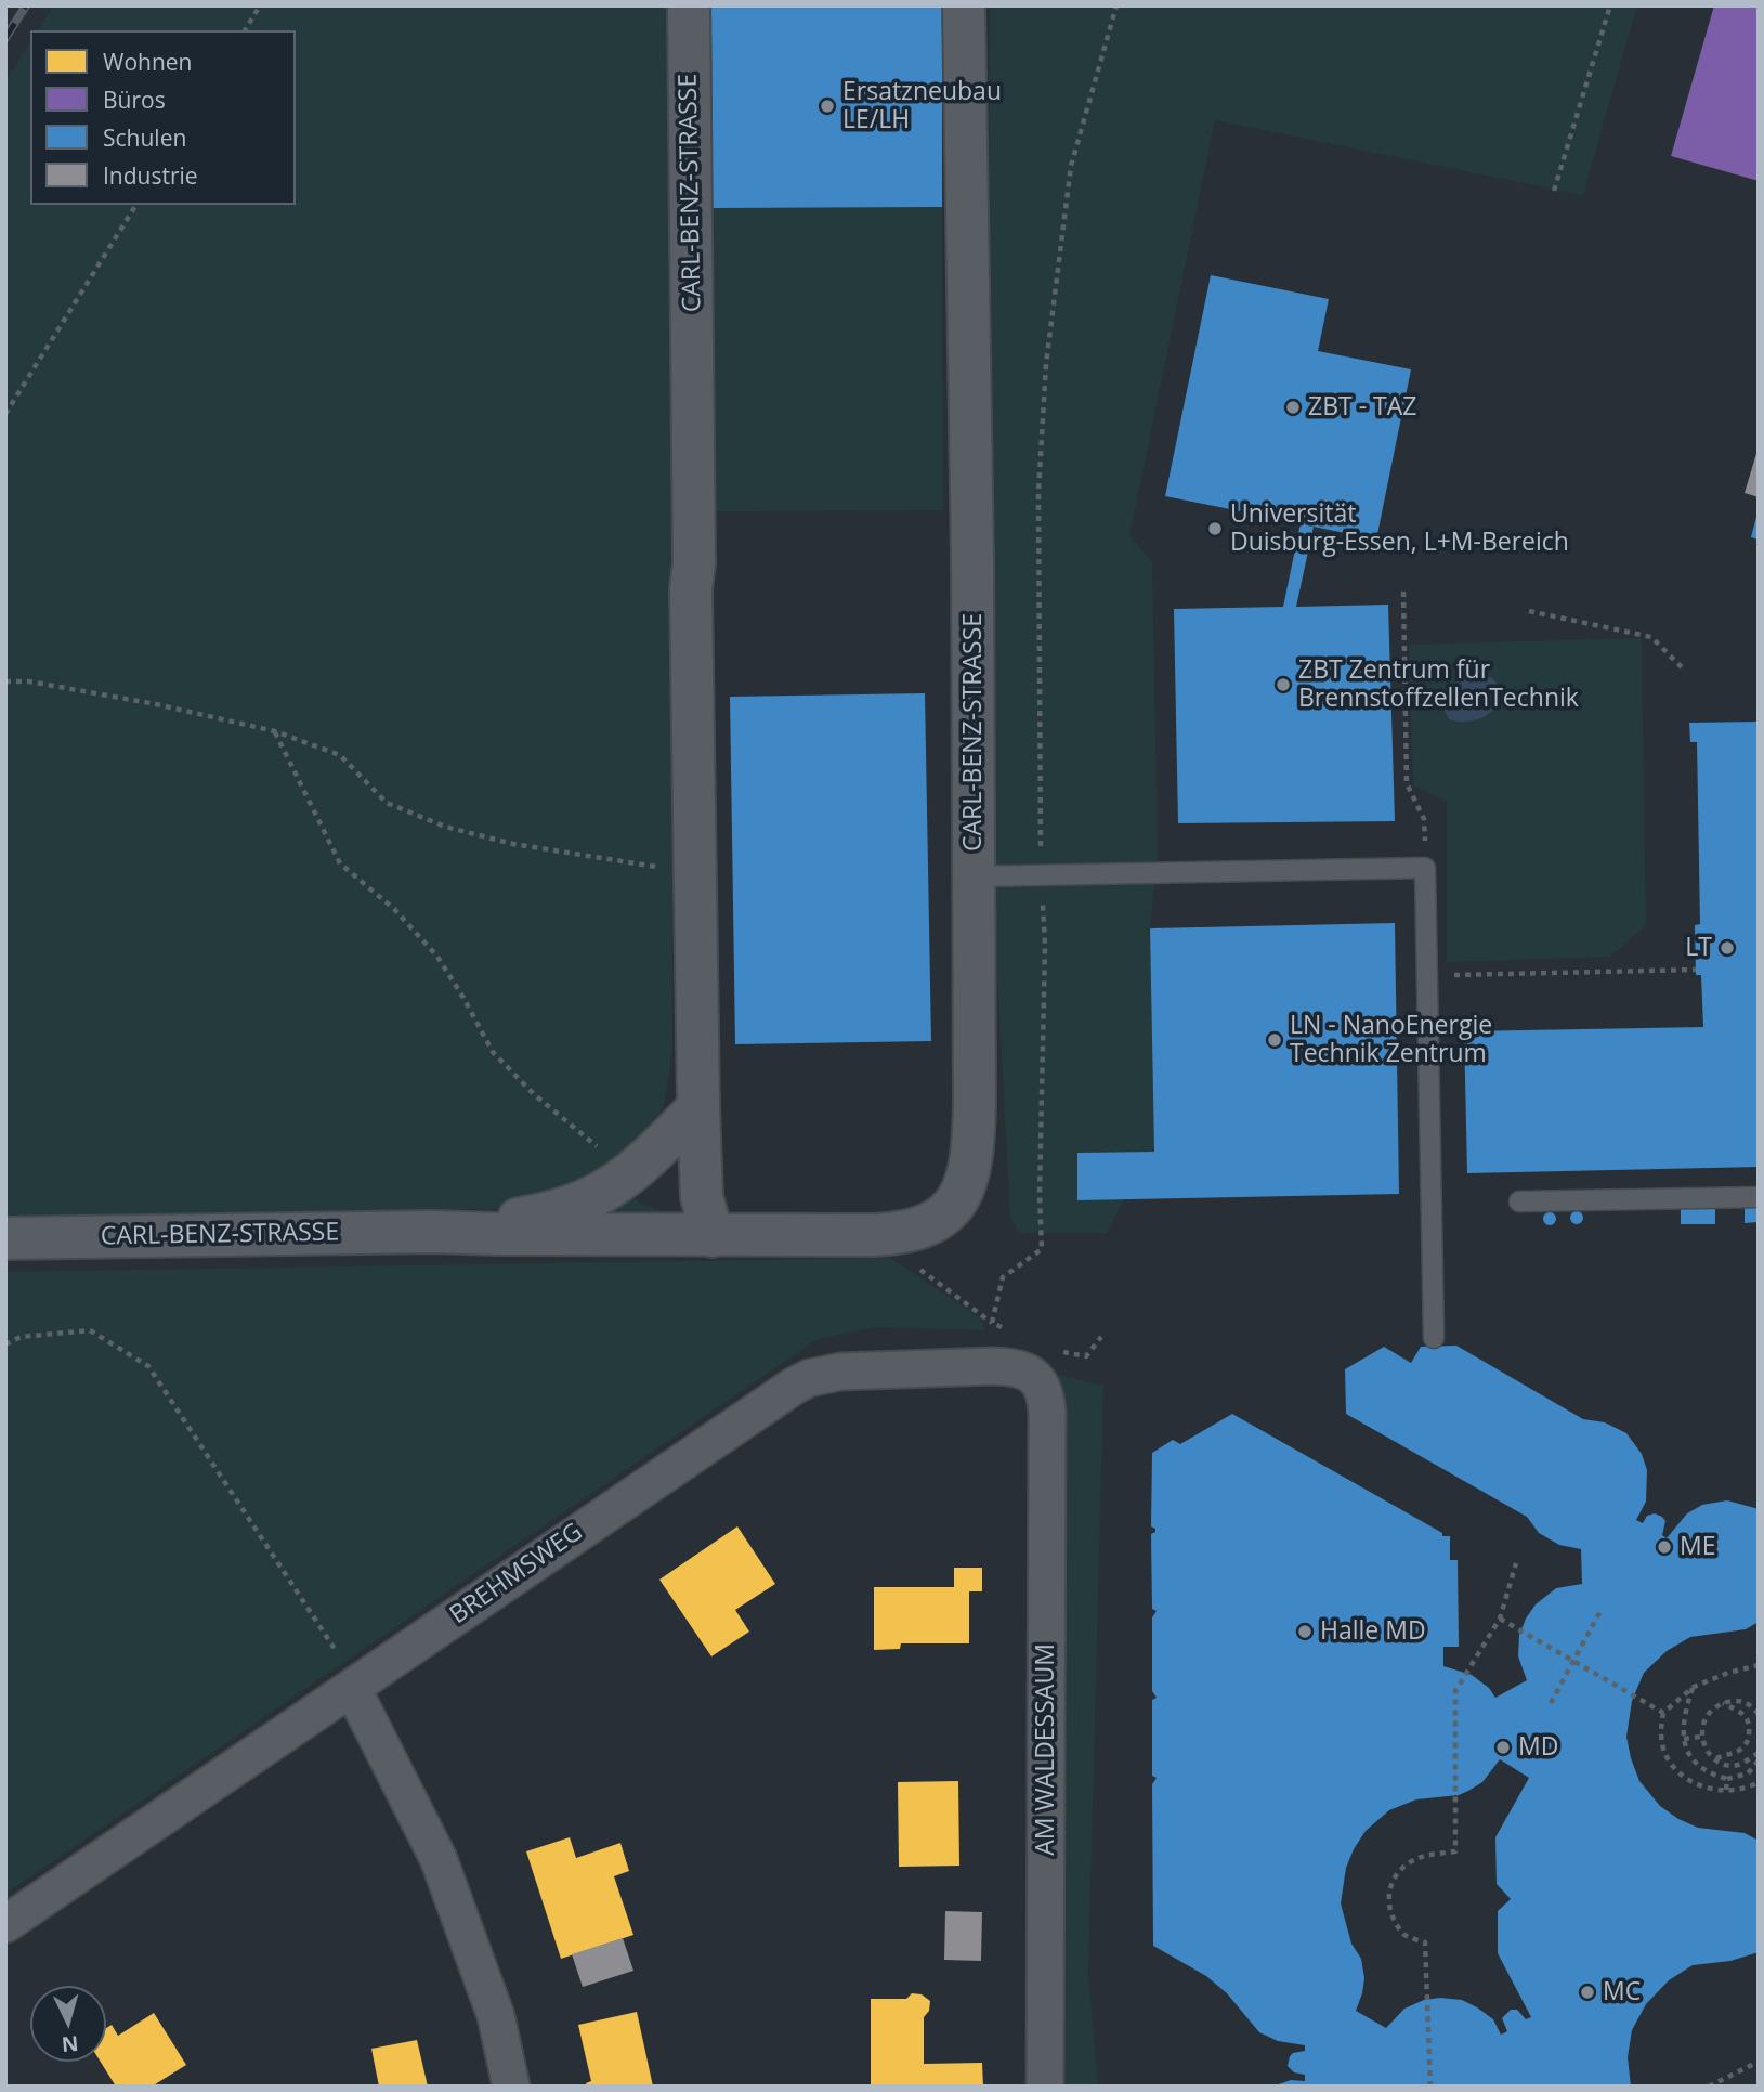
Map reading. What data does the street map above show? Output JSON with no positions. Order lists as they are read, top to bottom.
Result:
{
  "streets": {
    "street": ["CARL-BENZ-STRASSE", "BREHMSWEG", "AM WALDESSAUM"]
  },
  "crossings": [
    ["BREHMSWEG", "AM WALDESSAUM"]
  ],
  "places": [
    "Ersatzneubau LE/LH",
    "ZBT - TAZ",
    "Universität Duisburg-Essen, L+M-Bereich",
    "ZBT Zentrum für BrennstoffzellenTechnik",
    "LT",
    "LN - NanoEnergie Technik Zentrum",
    "ME",
    "Halle MD",
    "MD",
    "MC"
  ],
  "legend": [
    "Wohnen",
    "Büros",
    "Schulen",
    "Industrie"
  ],
  "north": "bottom"
}
